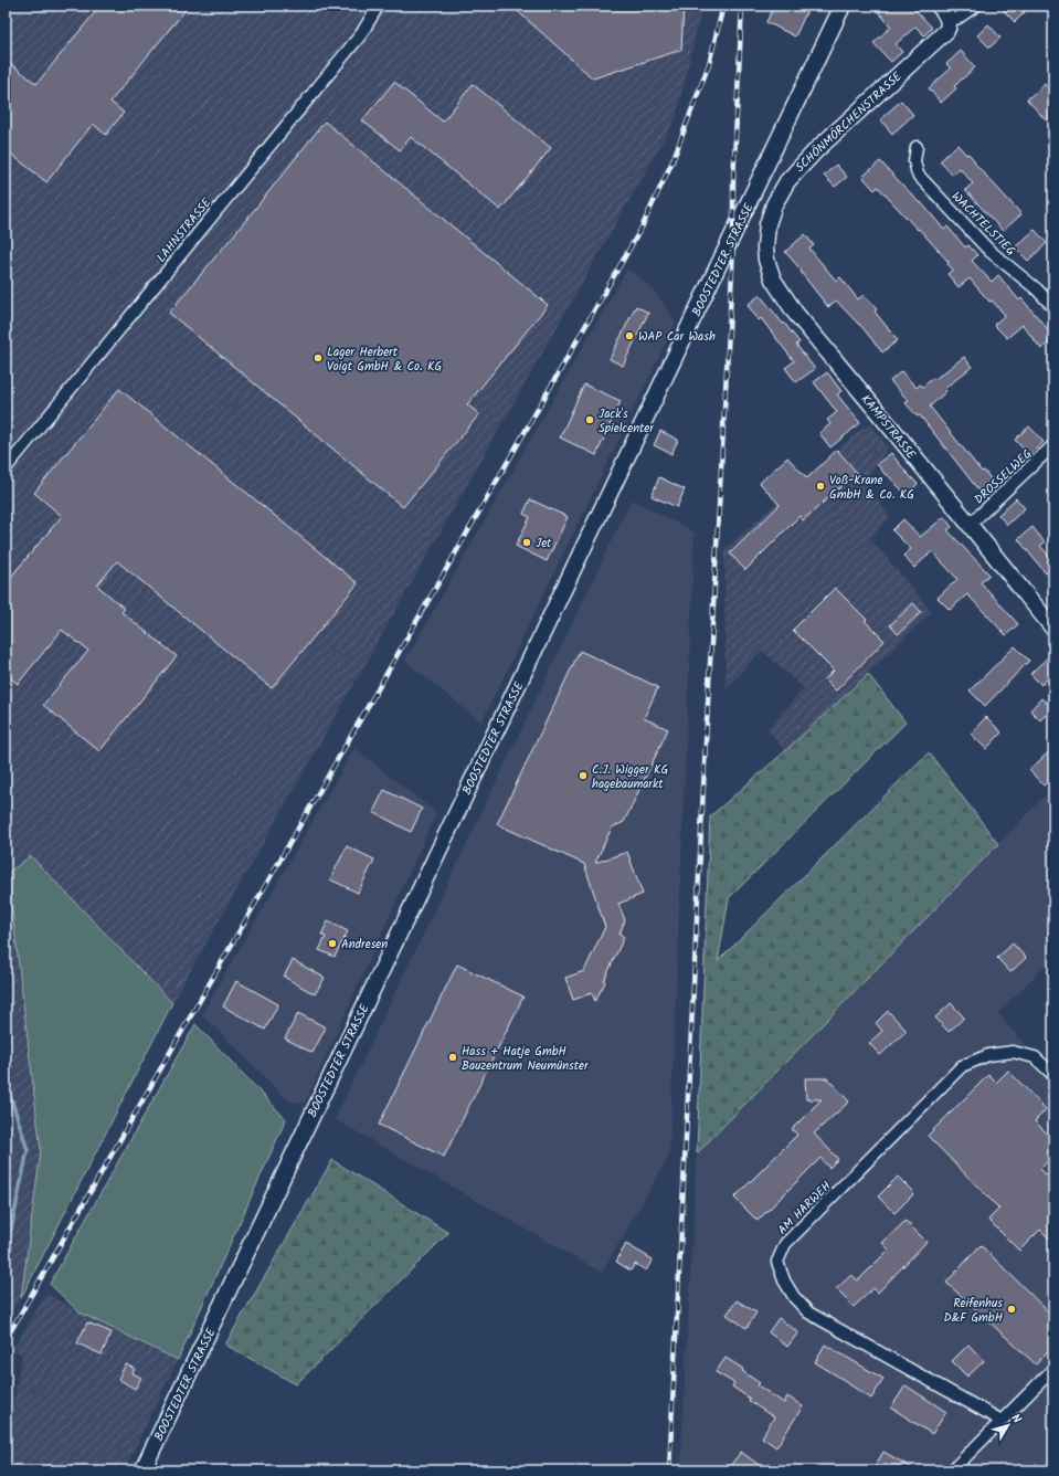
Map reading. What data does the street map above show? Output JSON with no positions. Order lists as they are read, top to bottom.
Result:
{
  "streets": {
    "street": [
      "SCHÖNMÖRCHENSTRASSE",
      "WACHTELSTIEG",
      "LAHNSTRASSE",
      "BOOSTEDTER STRASSE",
      "KAMPSTRASSE",
      "DROSSELWEG",
      "AM HARWEH"
    ]
  },
  "crossings": [
    ["SCHÖNMÖRCHENSTRASSE", "KAMPSTRASSE"],
    ["KAMPSTRASSE", "DROSSELWEG"]
  ],
  "places": [
    "WAP Car Wash",
    "Lager Herbert Voigt GmbH & Co. KG",
    "Jack's Spielcenter",
    "Voß-Krane GmbH & Co. KG",
    "Jet",
    "C.J. Wigger KG hagebaumarkt",
    "Andresen",
    "Hass + Hatje GmbH Bauzentrum Neumünster",
    "Reifenhus D&F GmbH"
  ],
  "north": "top right"
}
